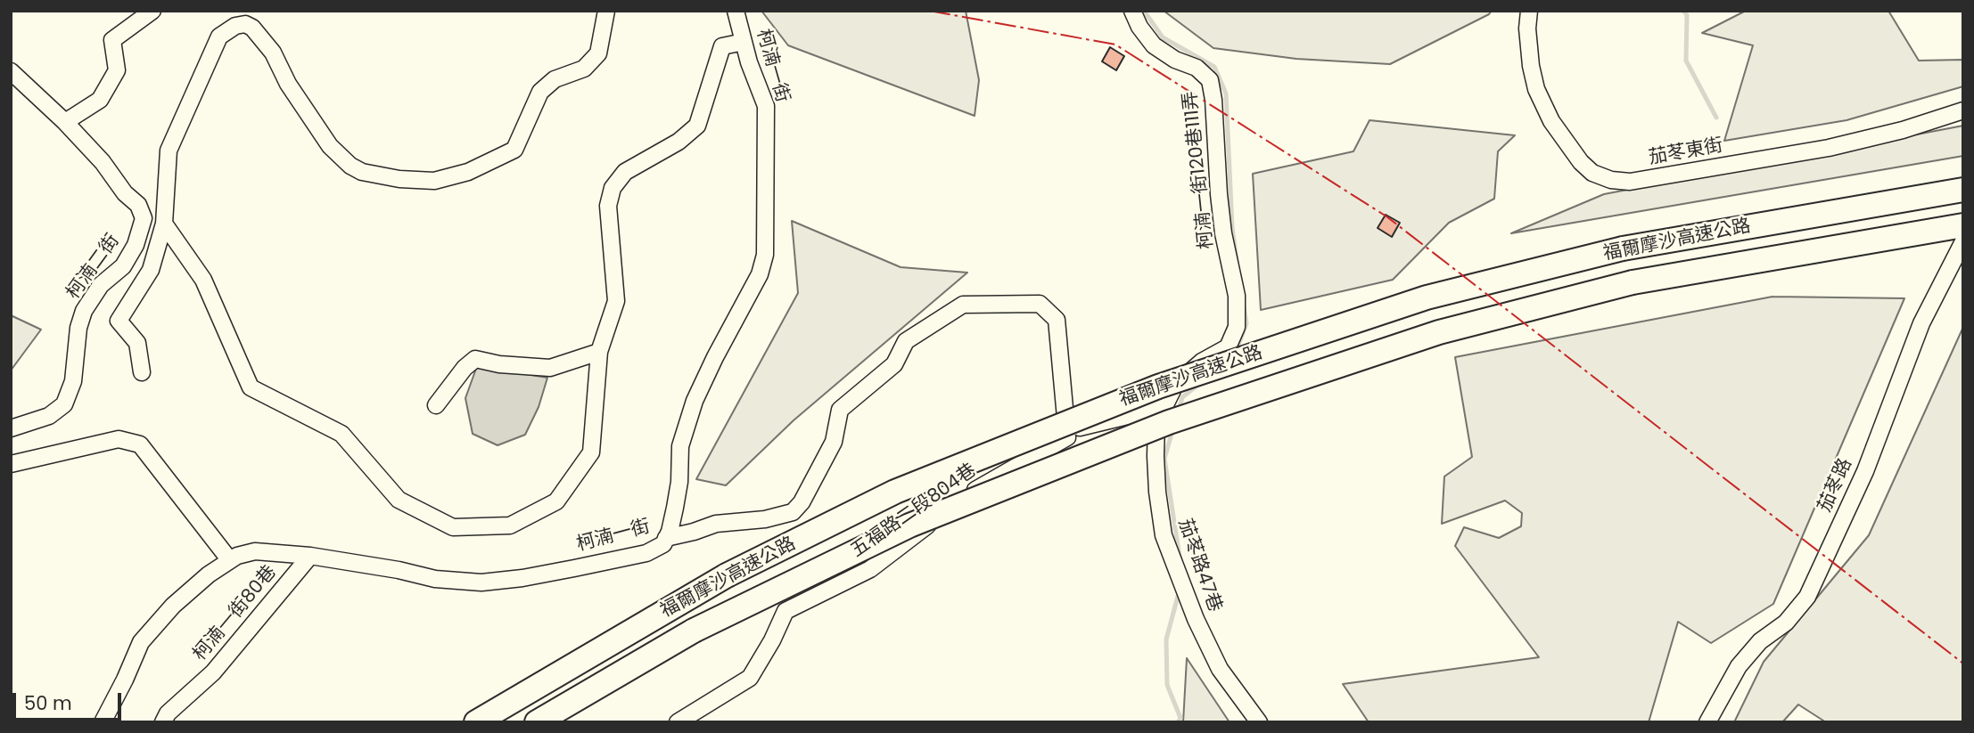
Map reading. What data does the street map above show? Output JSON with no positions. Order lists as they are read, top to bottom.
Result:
{
  "streets": {
    "highway": ["福爾摩沙高速公路"],
    "street": [
      "柯湳一街",
      "茄苳東街",
      "柯湳一街120巷111弄",
      "柯湳二街",
      "茄苳路",
      "五福路二段804巷",
      "茄苳路47巷",
      "柯湳一街80巷"
    ]
  },
  "crossings": [
    ["柯湳一街", "柯湳一街80巷"],
    ["柯湳一街120巷111弄", "茄苳路47巷"]
  ],
  "scale_bar": "50 m"
}
